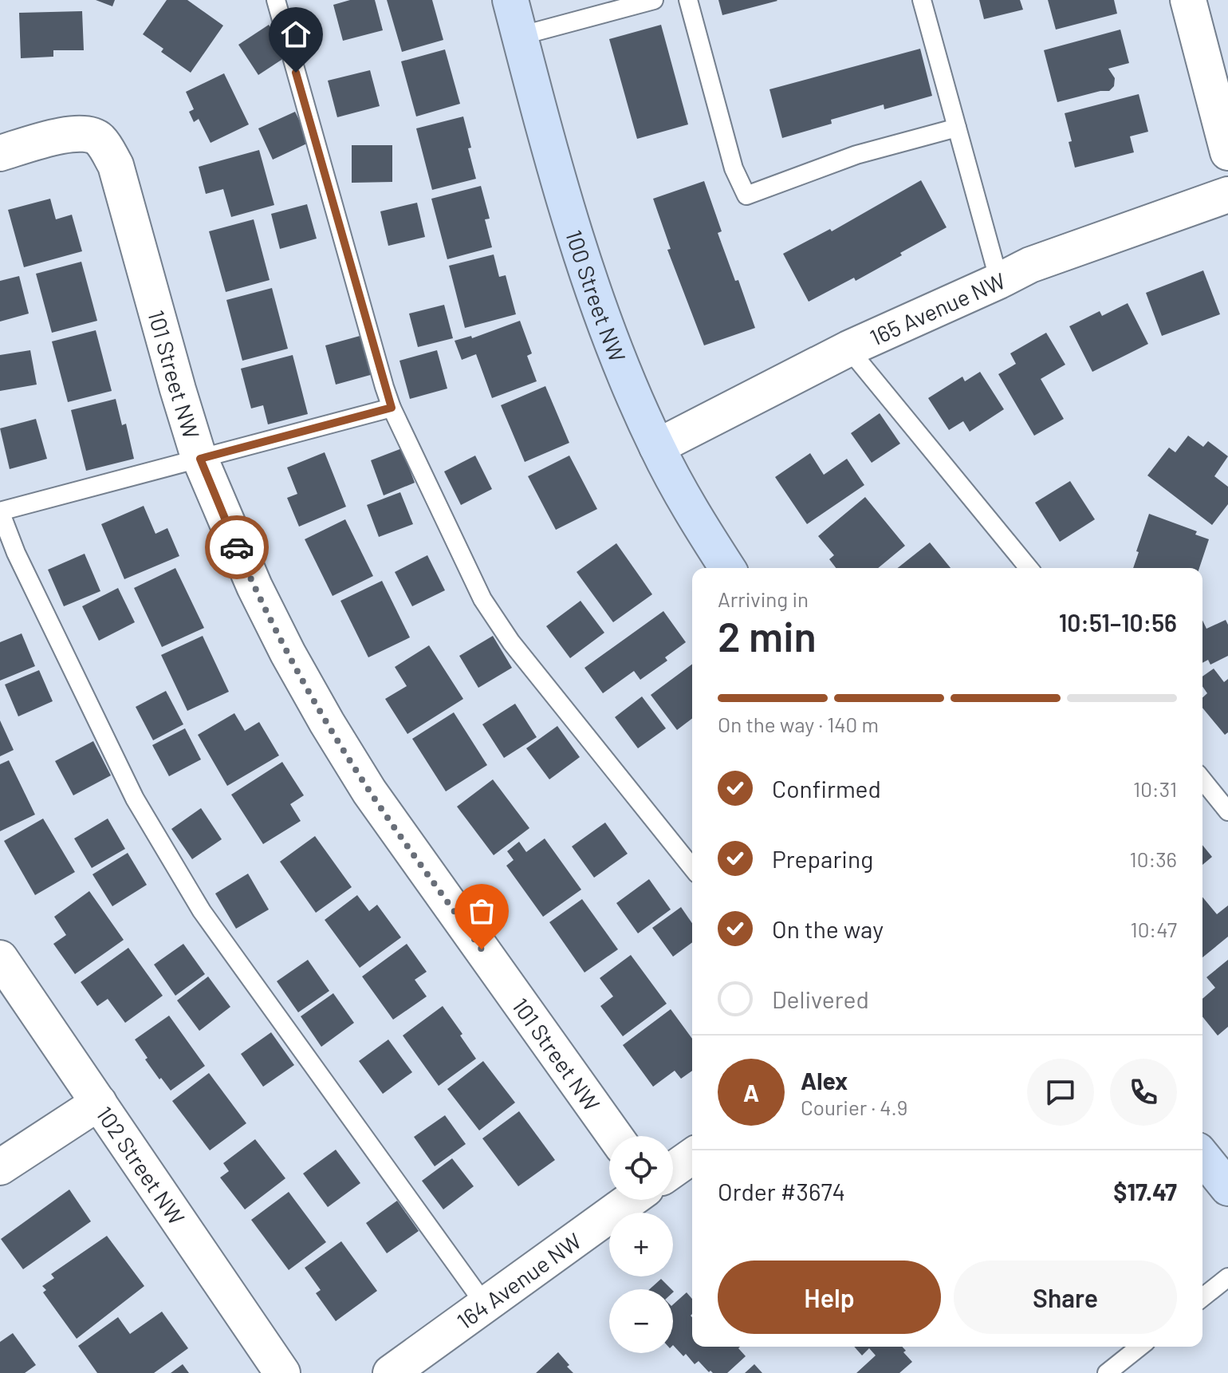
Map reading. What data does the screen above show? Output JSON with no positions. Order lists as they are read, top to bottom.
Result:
{
  "streets": {
    "street": [
      "100 Street NW",
      "165 Avenue NW",
      "101 Street NW",
      "102 Street NW",
      "164 Avenue NW"
    ]
  },
  "crossings": [
    ["100 Street NW", "165 Avenue NW"]
  ],
  "page": {
    "heading": ["2 min", "Arriving in", "10:51–10:56"],
    "panel": [
      "Alex",
      "Courier · 4.9",
      "Order #3674",
      "$17.47"
    ],
    "bar": "On the way · 140 m",
    "list": [
      ["Confirmed", "10:31"],
      ["Preparing", "10:36"],
      ["On the way", "10:47"],
      "Delivered"
    ],
    "round": "A",
    "map_buttons": ["+", "−"],
    "buttons": ["Help", "Share"]
  }
}
